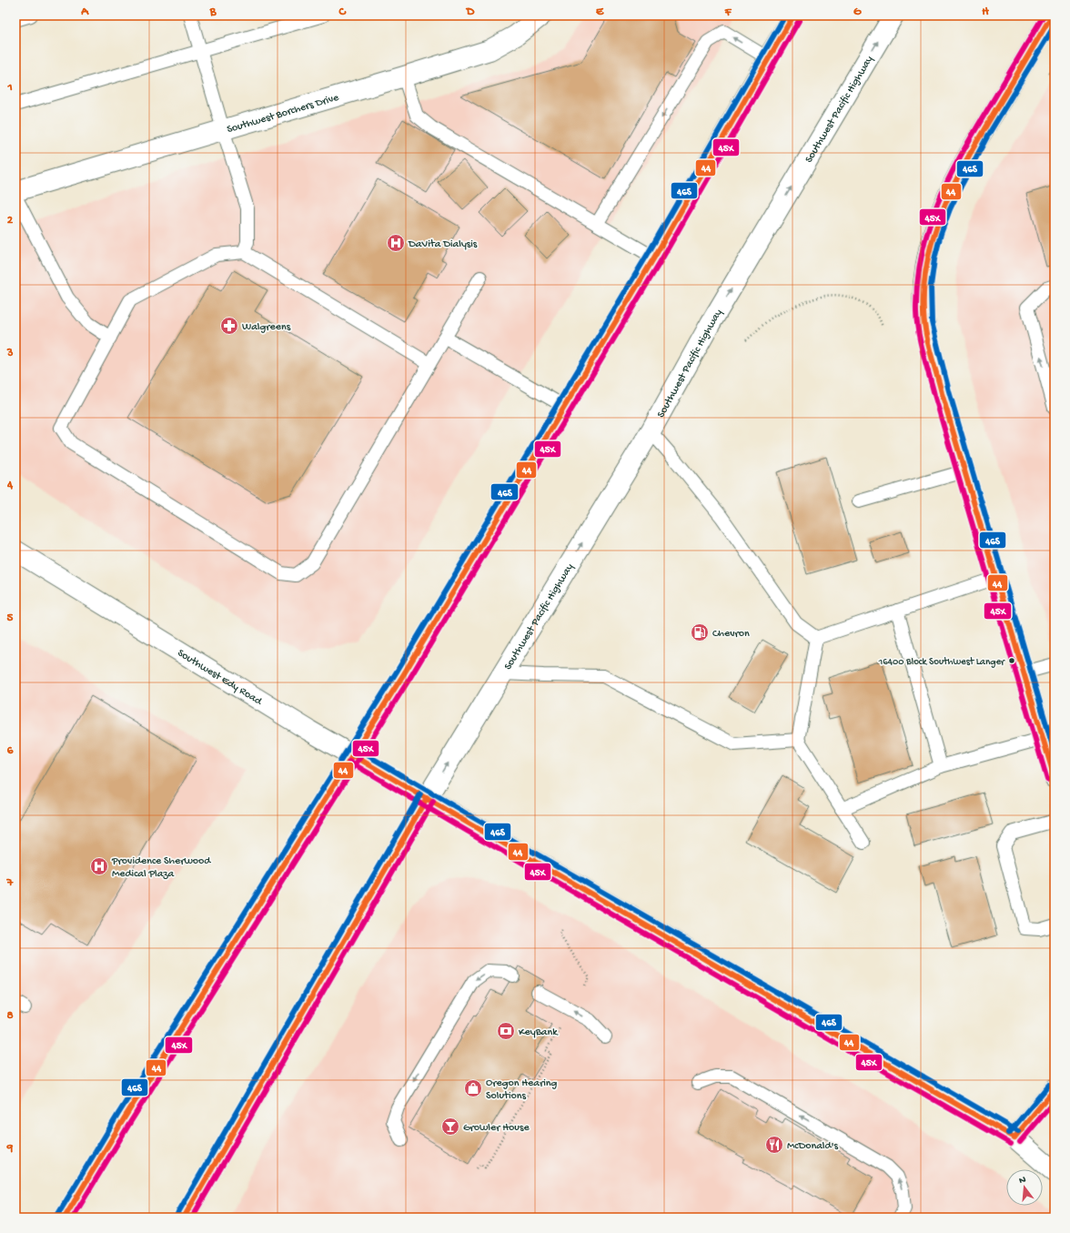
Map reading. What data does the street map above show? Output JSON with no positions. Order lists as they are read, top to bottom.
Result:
{
  "streets": {
    "main road": ["Southwest Pacific Highway", "Southwest Borchers Drive", "Southwest Edy Road"]
  },
  "crossings": [
    ["Southwest Pacific Highway", "Southwest Edy Road"]
  ],
  "places": {
    "hospital": ["DaVita Dialysis", "Providence Sherwood Medical Plaza"],
    "pharmacy": ["Walgreens"],
    "fuel station": ["Chevron"],
    "other": ["16400 Block Southwest Langer"],
    "bank": ["KeyBank"],
    "shop": ["Oregon Hearing Solutions"],
    "bar": ["Growler House"],
    "restaurant": ["McDonald's"]
  },
  "lines": ["transit line 44", "transit line 45X", "transit line 46S"],
  "north": "top",
  "grid": {
    "columns": [
      "A",
      "B",
      "C",
      "D",
      "E",
      "F",
      "G",
      "H"
    ],
    "rows": [
      "1",
      "2",
      "3",
      "4",
      "5",
      "6",
      "7",
      "8",
      "9"
    ]
  }
}
